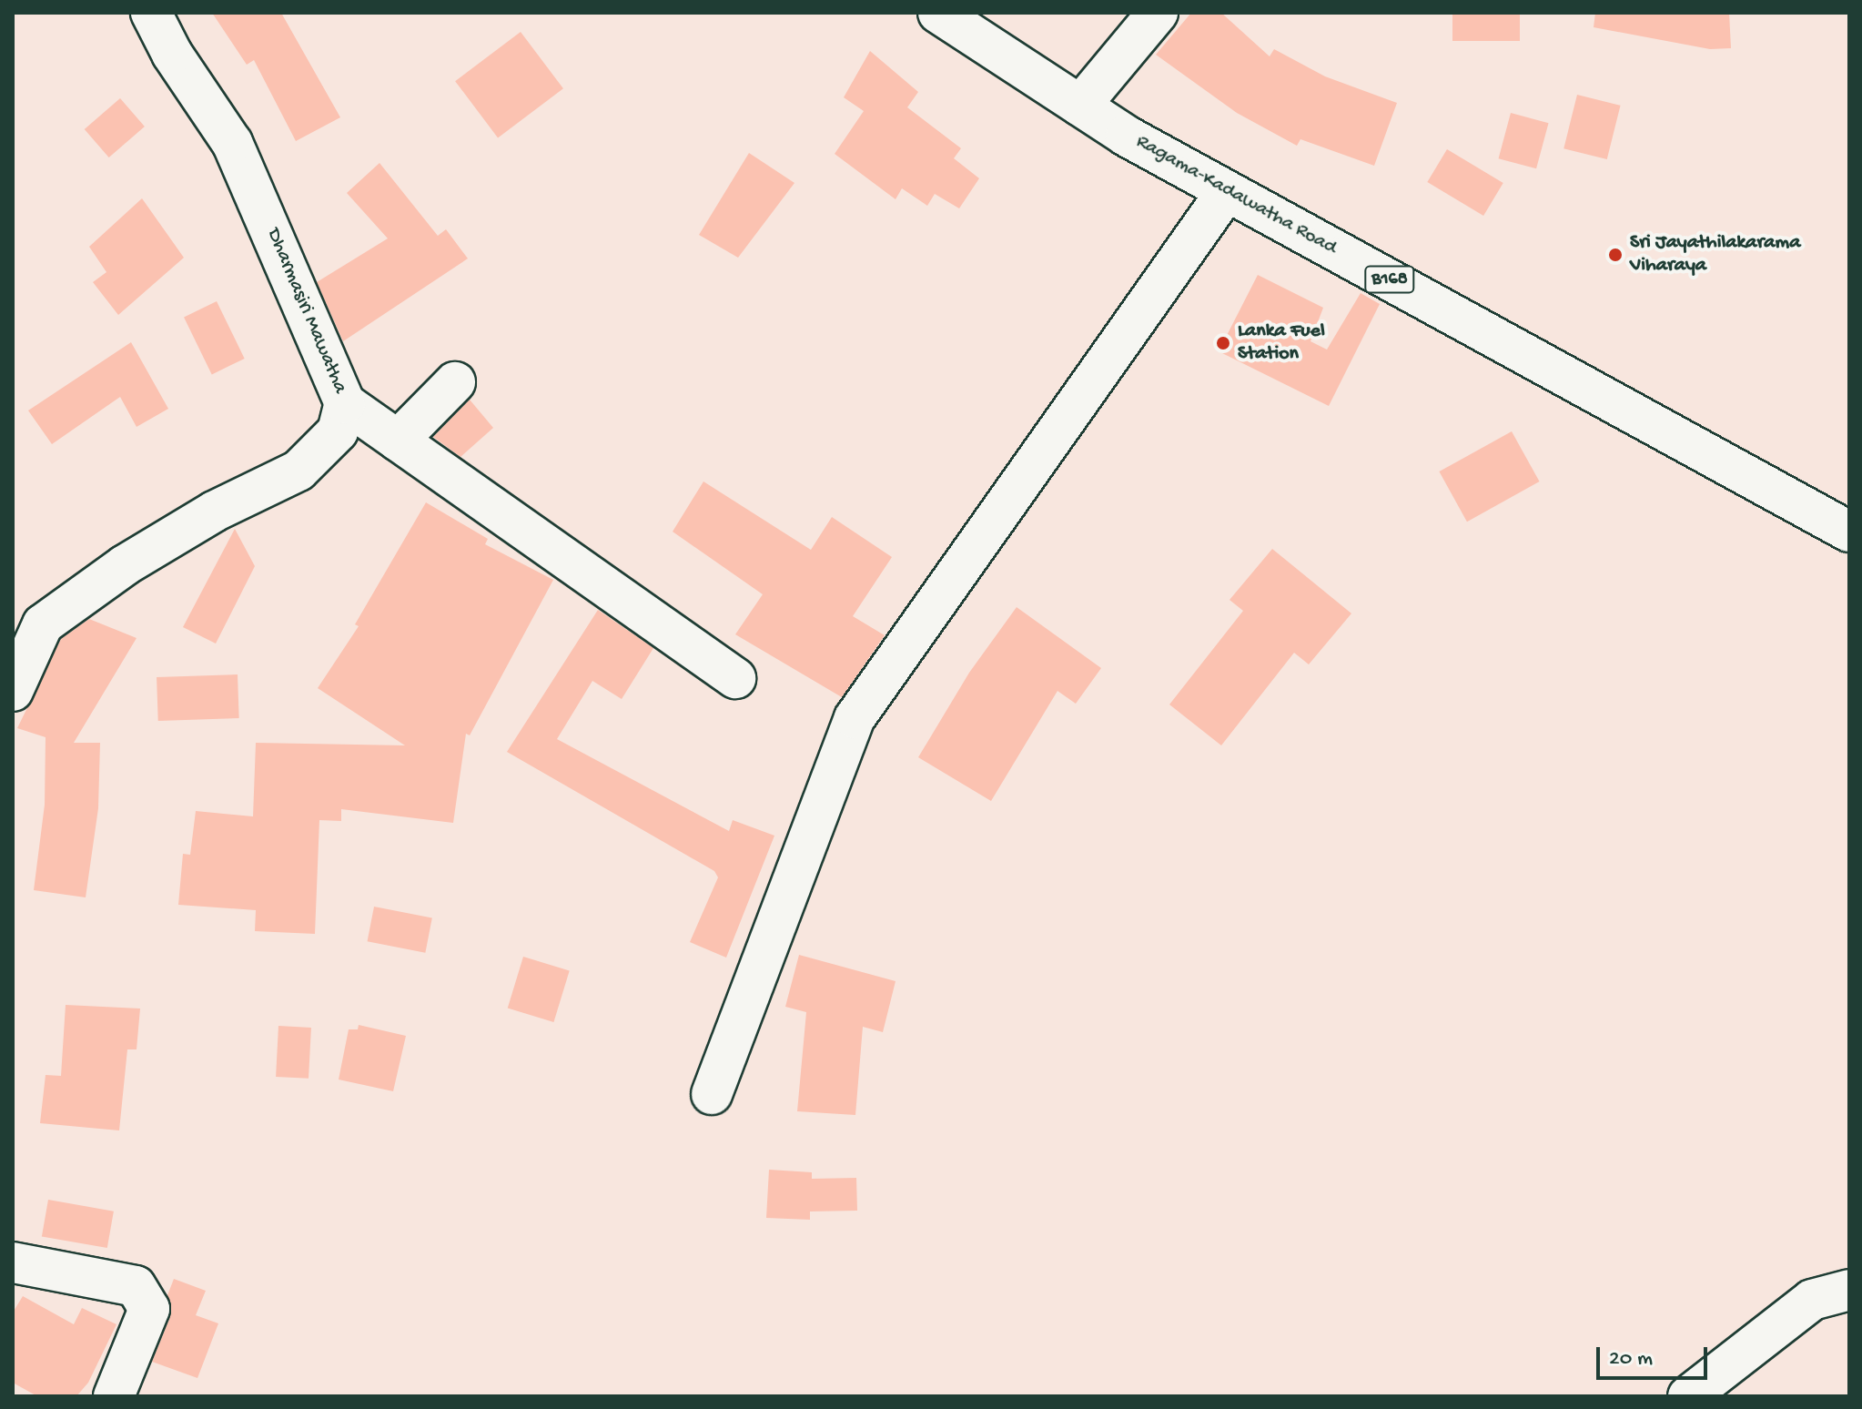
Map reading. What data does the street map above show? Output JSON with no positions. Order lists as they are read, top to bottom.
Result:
{
  "streets": {
    "street": ["Ragama-Kadawatha Road", "B168", "Dharmasiri Mawatha"]
  },
  "places": ["Sri Jayathilakarama Viharaya", "Lanka Fuel Station"],
  "scale_bar": "20 m"
}
